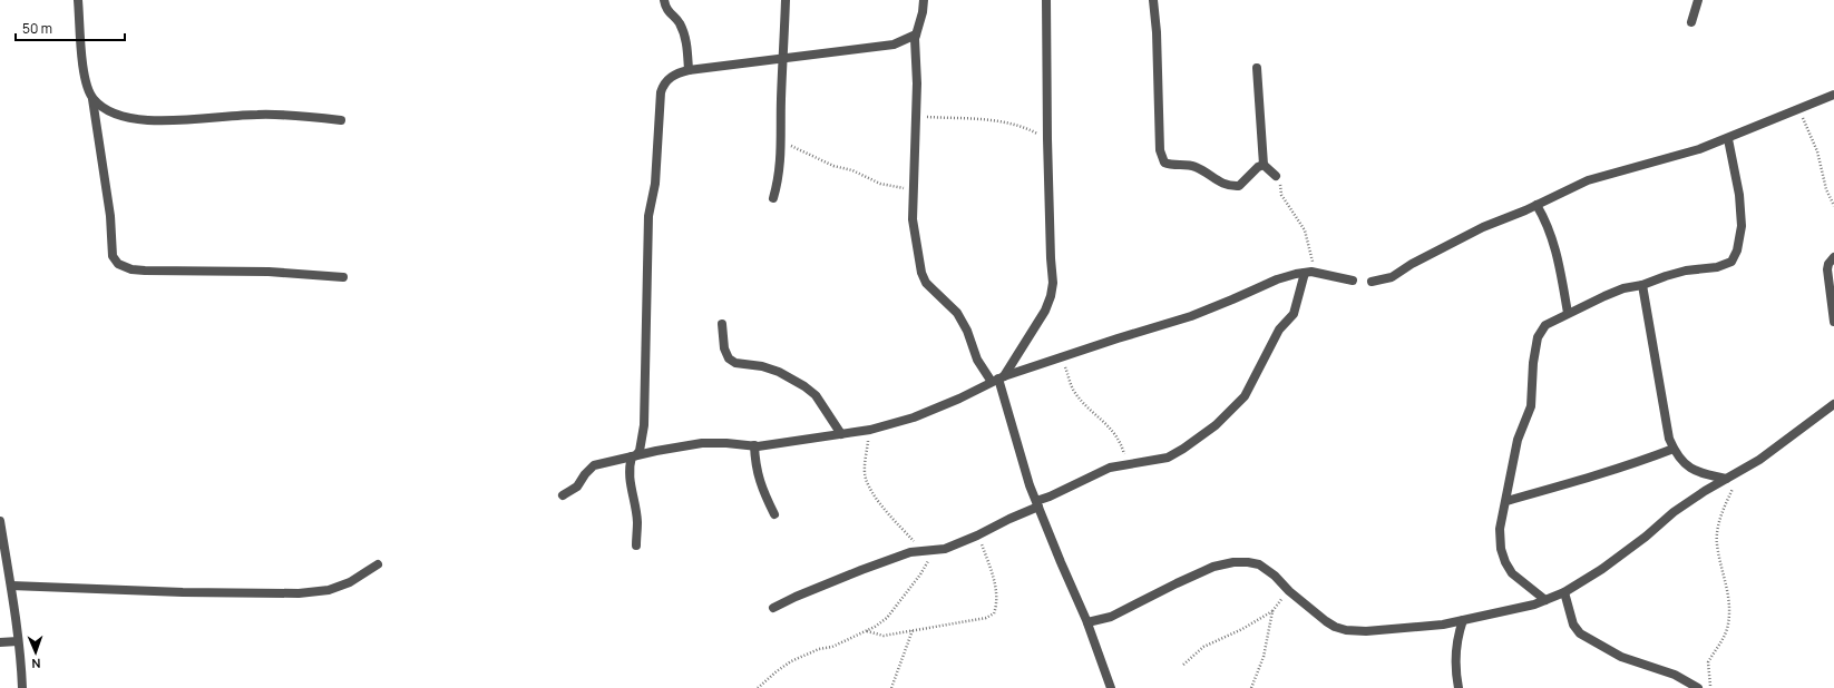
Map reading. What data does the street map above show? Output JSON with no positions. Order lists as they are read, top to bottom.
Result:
{
  "scale_bar": "50 m",
  "north": "bottom"
}
